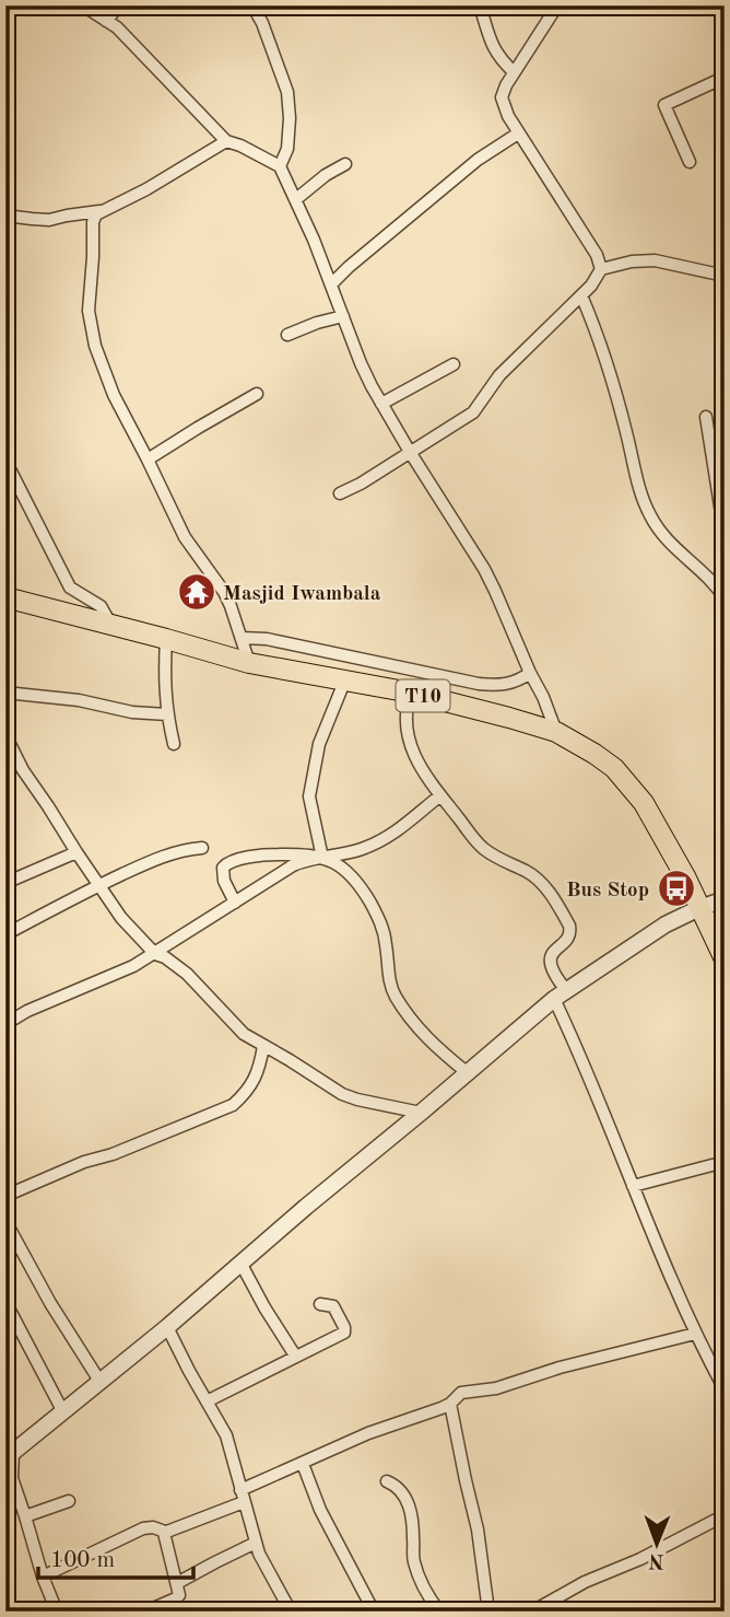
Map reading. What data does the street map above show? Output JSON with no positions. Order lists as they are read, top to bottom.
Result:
{
  "streets": {
    "highway": ["T10"]
  },
  "places": {
    "temple": ["Masjid Iwambala"],
    "bus stop": ["Bus Stop"]
  },
  "scale_bar": "100 m",
  "north": "bottom"
}
